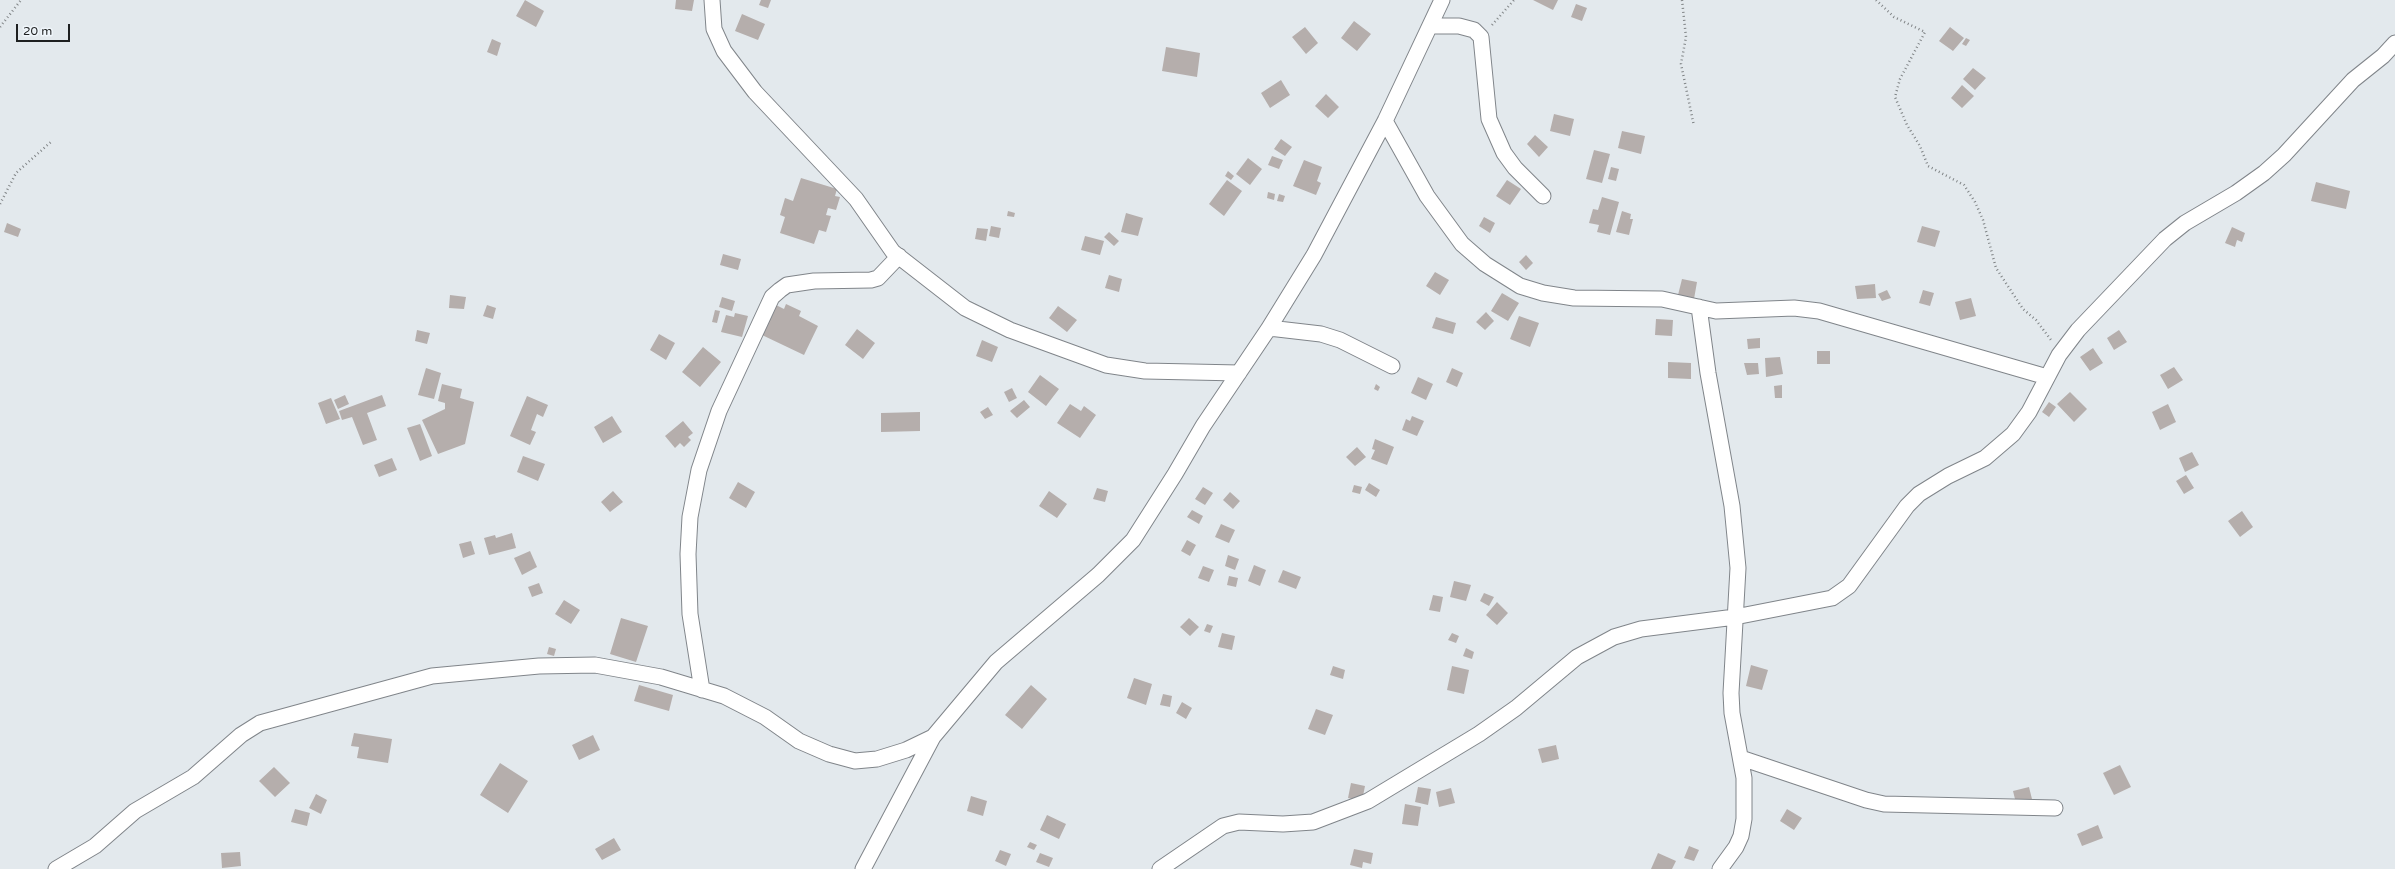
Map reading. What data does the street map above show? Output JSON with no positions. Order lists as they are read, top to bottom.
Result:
{
  "scale_bar": "20 m"
}
